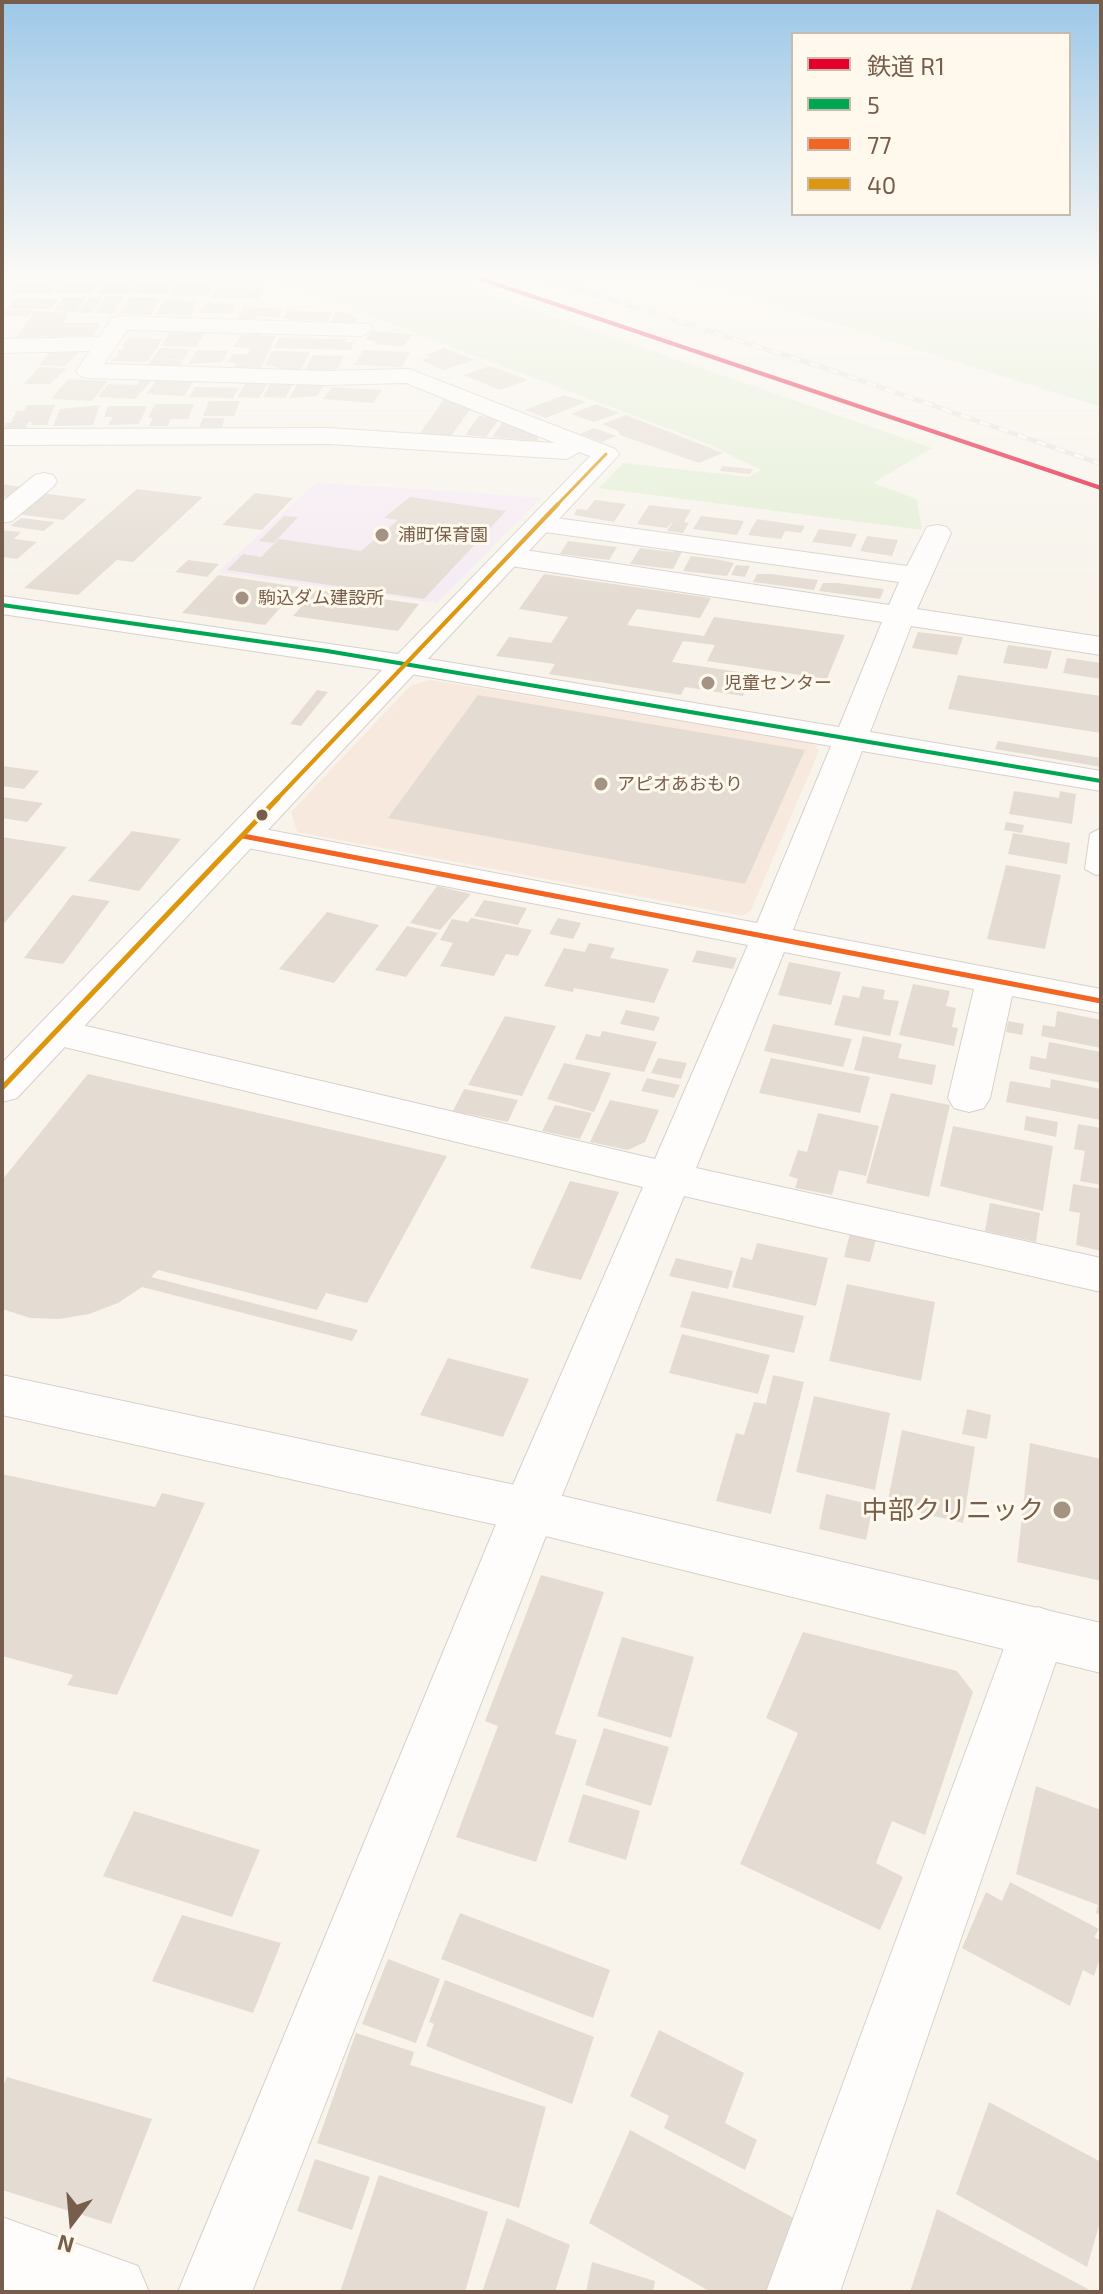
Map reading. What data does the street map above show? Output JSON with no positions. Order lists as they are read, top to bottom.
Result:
{
  "places": [
    "浦町保育園",
    "駒込ダム建設所",
    "児童センター",
    "アピオあおもり",
    "中部クリニック"
  ],
  "lines": [
    "rail line R1",
    "transit line 40",
    "transit line 5",
    "transit line 77"
  ],
  "legend": [
    "鉄道 R1",
    "5",
    "77",
    "40"
  ],
  "north": "bottom"
}
